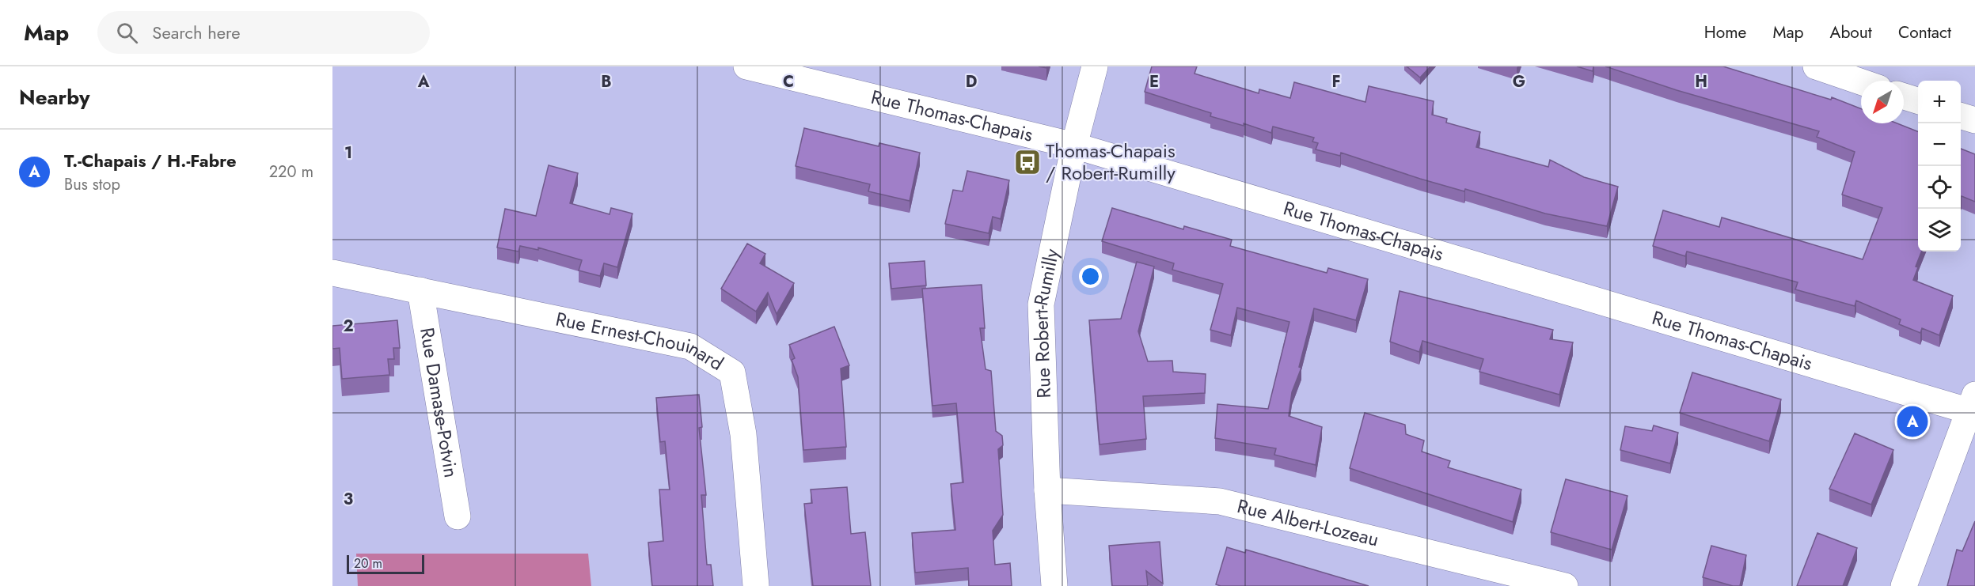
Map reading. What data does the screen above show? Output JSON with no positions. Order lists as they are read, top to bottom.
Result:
{
  "streets": {
    "street": [
      "Rue Thomas-Chapais",
      "Rue Robert-Rumilly",
      "Rue Ernest-Chouinard",
      "Rue Damase-Potvin",
      "Rue Albert-Lozeau"
    ]
  },
  "crossings": [
    ["Rue Thomas-Chapais", "Rue Robert-Rumilly"],
    ["Rue Robert-Rumilly", "Rue Albert-Lozeau"],
    ["Rue Ernest-Chouinard", "Rue Damase-Potvin"]
  ],
  "places": {
    "bus stop": ["Thomas-Chapais / Robert-Rumilly"]
  },
  "scale_bar": "20 m",
  "north": "bottom left",
  "page": {
    "header": "Map",
    "search": "Search here",
    "nav": [
      "Home",
      "Map",
      "About",
      "Contact"
    ],
    "heading": "Nearby",
    "map_buttons": ["+", "−"],
    "list": [
      {
        "mark": "A",
        "name": "T.-Chapais / H.-Fabre",
        "note": "Bus stop",
        "value": "220 m"
      }
    ],
    "pins": "A",
    "scale": "20 m"
  },
  "grid": {
    "columns": [
      "A",
      "B",
      "C",
      "D",
      "E",
      "F",
      "G",
      "H"
    ],
    "rows": ["1", "2", "3"]
  }
}
